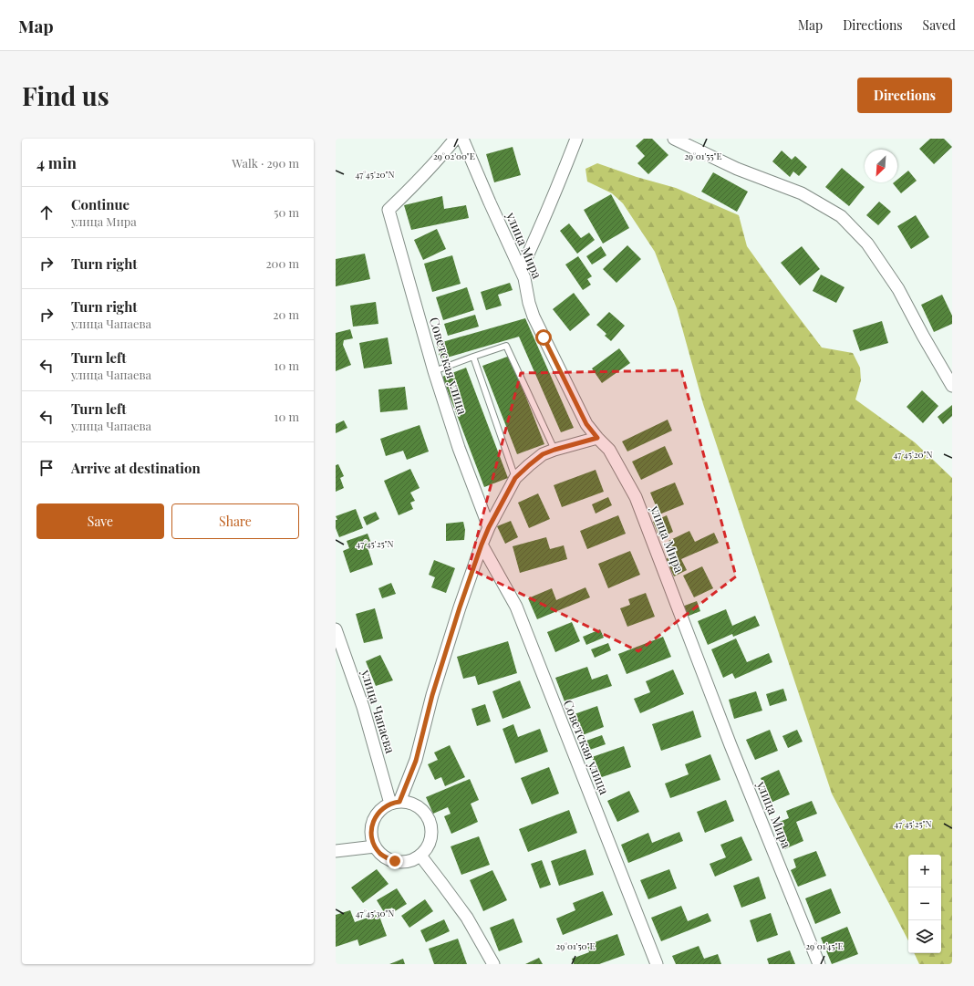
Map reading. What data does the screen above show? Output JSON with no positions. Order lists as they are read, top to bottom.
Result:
{
  "streets": {
    "street": ["улица Мира", "Советская улица", "улица Чапаева"]
  },
  "north": "bottom left",
  "page": {
    "header": "Map",
    "nav": ["Map", "Directions", "Saved"],
    "buttons": [
      "Directions",
      ["Save", "Share"]
    ],
    "title": "Find us",
    "heading": ["4 min", "Walk · 290 m"],
    "list": [
      ["Continue", "улица Мира", "50 m"],
      ["Turn right", "200 m"],
      ["Turn right", "улица Чапаева", "20 m"],
      ["Turn left", "улица Чапаева", "10 m"],
      ["Turn left", "улица Чапаева", "10 m"],
      "Arrive at destination"
    ],
    "map_buttons": ["+", "−"]
  },
  "coordinates": [
    "29°01'55\"E",
    "29°02'00\"E",
    "47°45'20\"N",
    "47°45'25\"N",
    "47°45'30\"N",
    "29°01'50\"E",
    "29°01'45\"E"
  ]
}
